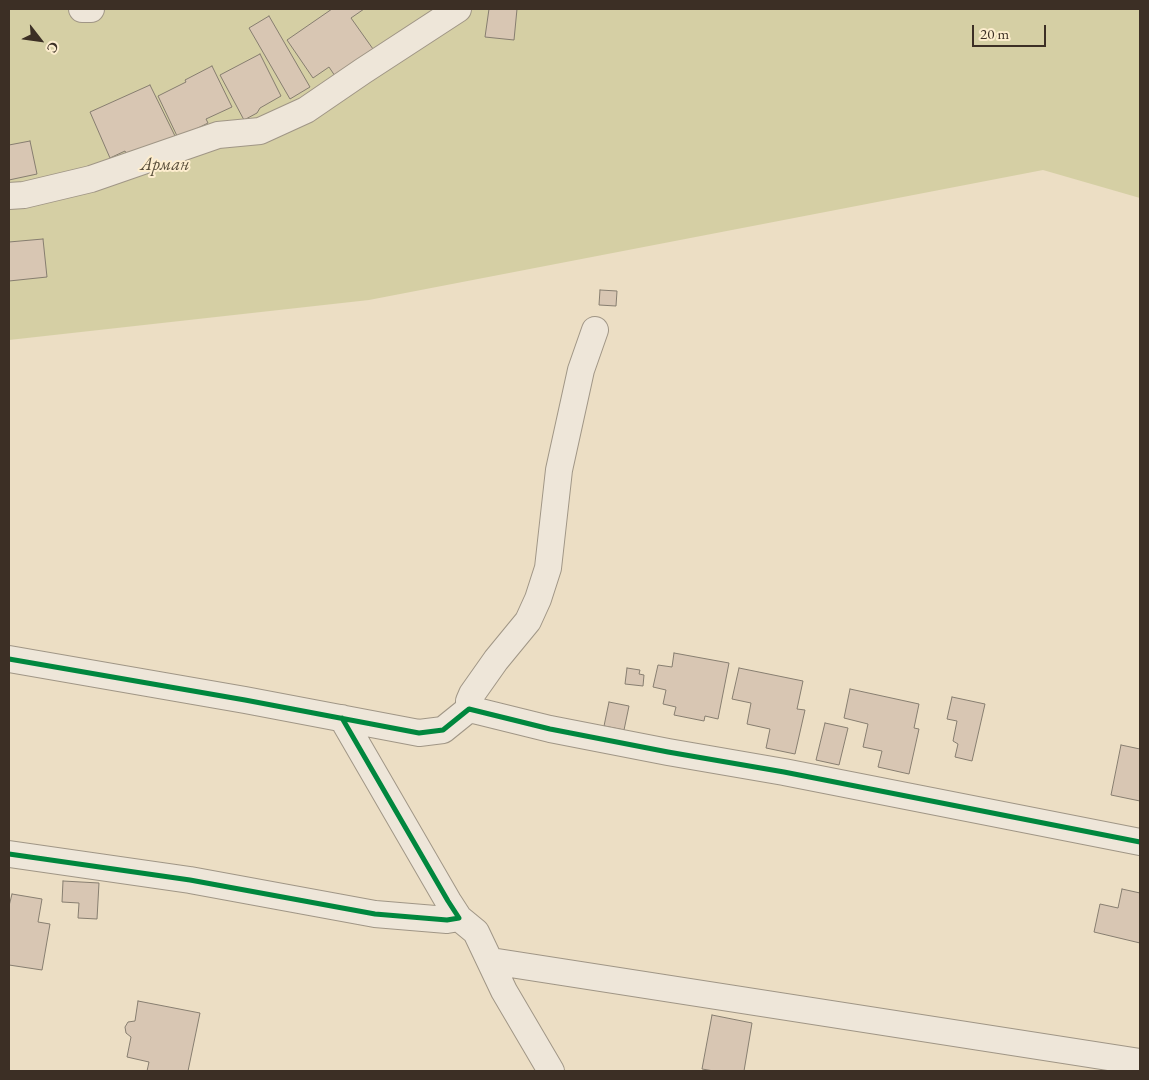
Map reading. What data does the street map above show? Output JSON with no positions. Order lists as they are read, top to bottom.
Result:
{
  "parks": ["Арман"],
  "scale_bar": "20 m",
  "north": "bottom right"
}
